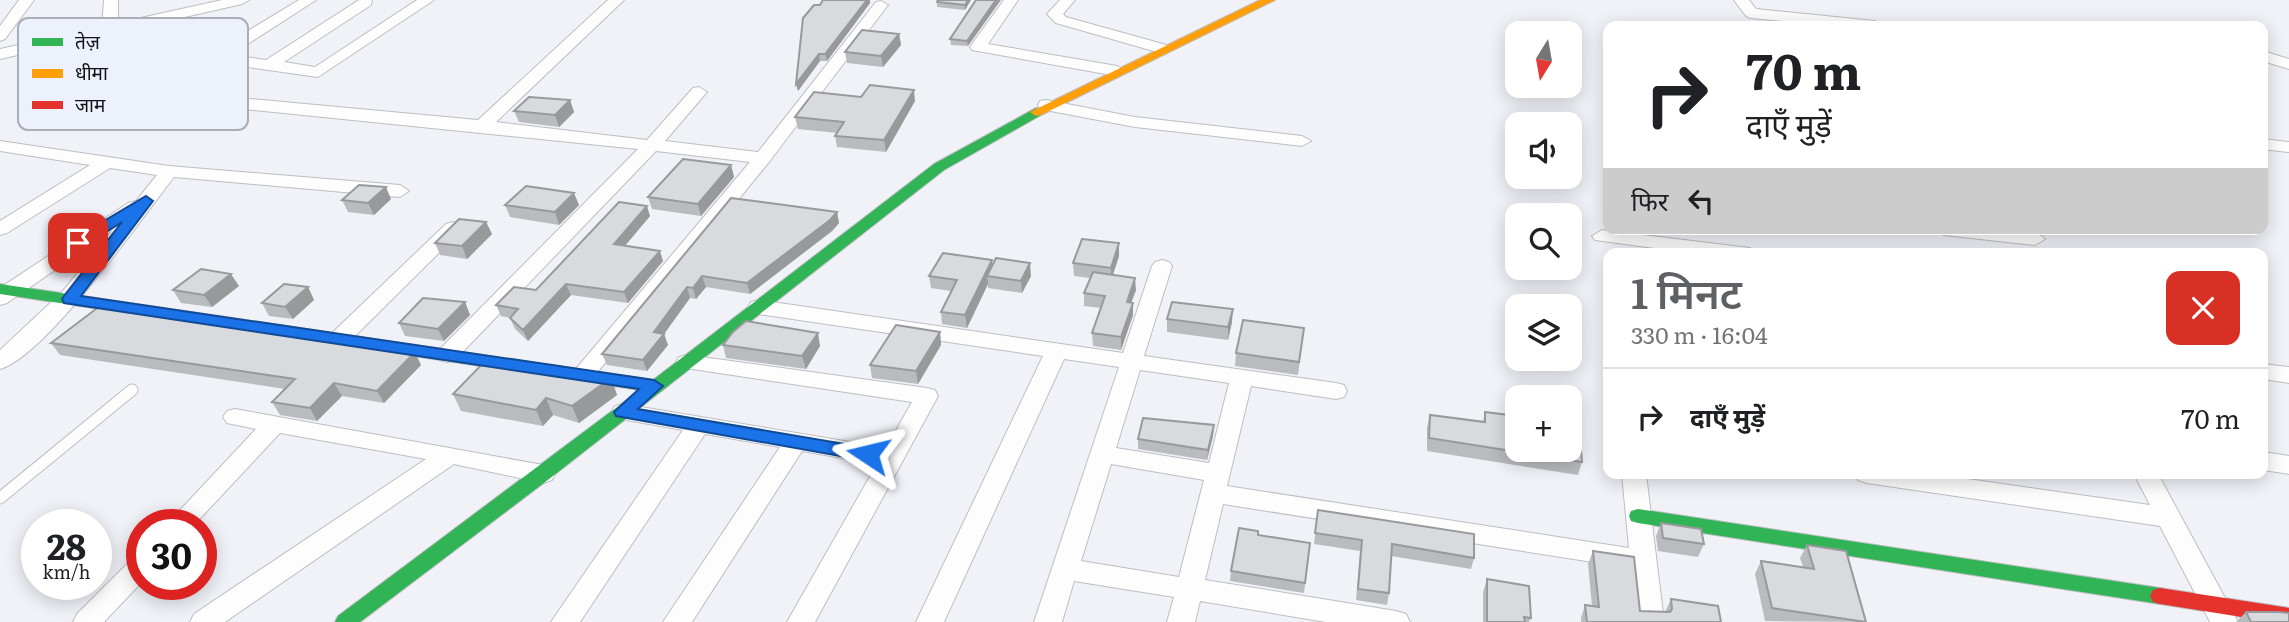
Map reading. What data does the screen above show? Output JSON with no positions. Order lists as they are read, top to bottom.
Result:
{
  "legend": ["तेज़", "धीमा", "जाम"],
  "north": "bottom",
  "page": {
    "map_buttons": "+",
    "turn": ["70 m", "दाएँ मुड़ें"],
    "then": "फिर",
    "heading": ["1 मिनट", "330 m · 16:04"],
    "list": [
      {
        "name": "दाएँ मुड़ें",
        "value": "70 m"
      }
    ],
    "speed": "28 km/h",
    "limit": "30"
  }
}
